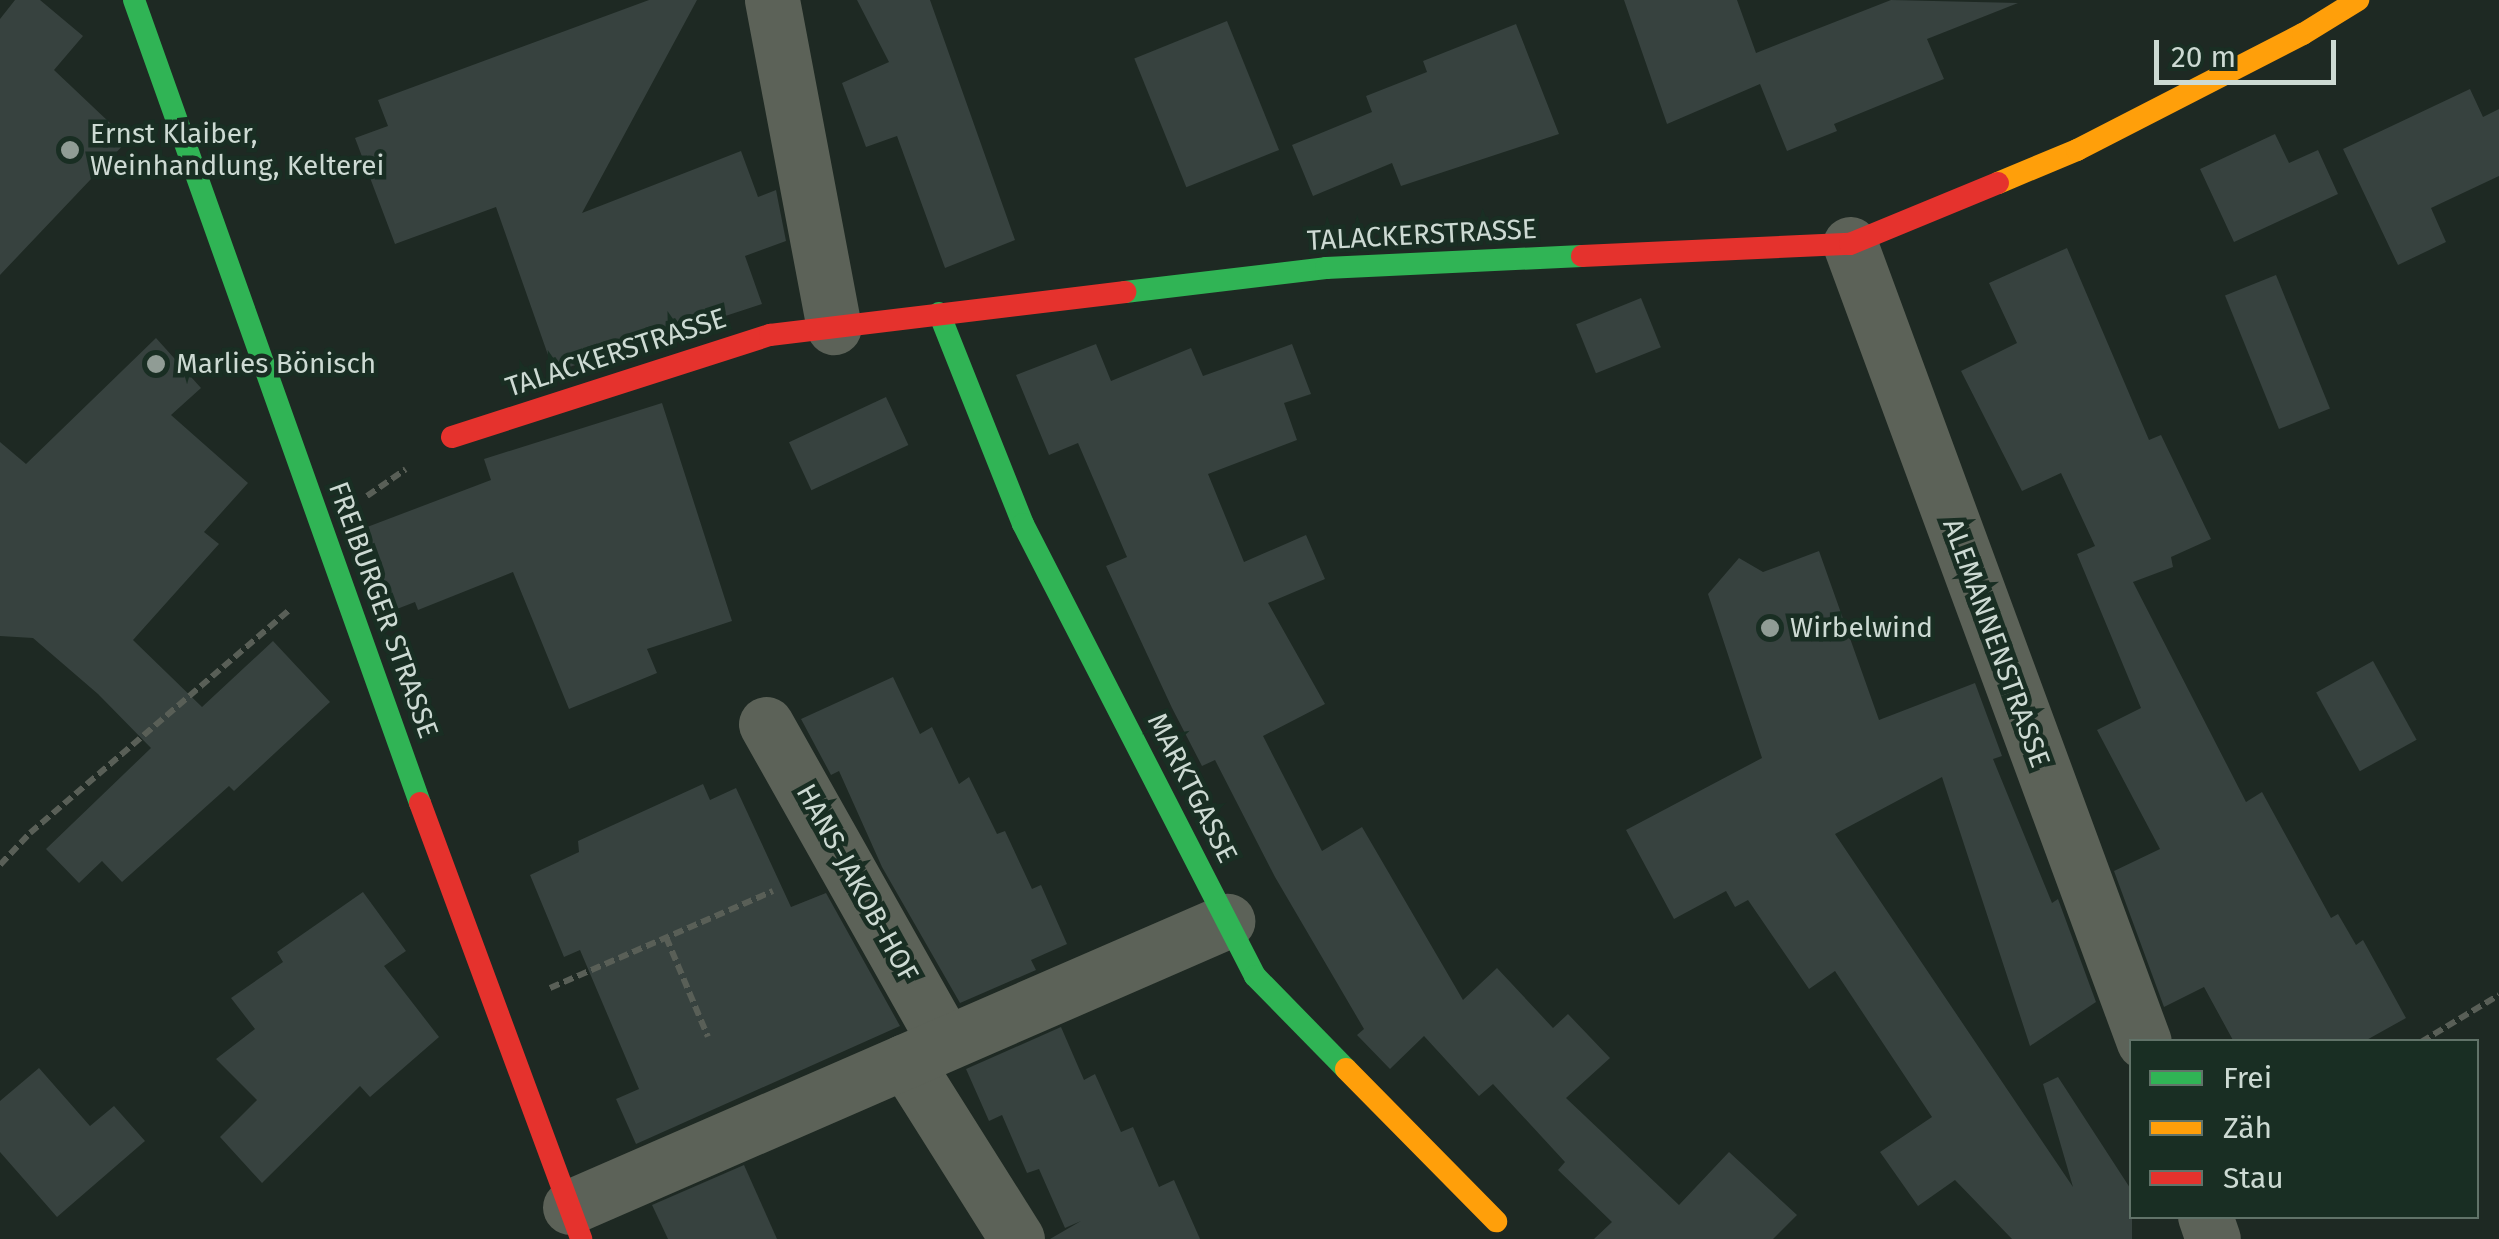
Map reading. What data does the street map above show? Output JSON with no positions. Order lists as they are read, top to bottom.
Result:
{
  "streets": {
    "street": [
      "TALACKERSTRASSE",
      "FREIBURGER STRASSE",
      "ALEMANNENSTRASSE",
      "MARKTGASSE",
      "HANS-JAKOB-HOF"
    ]
  },
  "crossings": [
    ["TALACKERSTRASSE", "ALEMANNENSTRASSE"],
    ["TALACKERSTRASSE", "MARKTGASSE"]
  ],
  "places": ["Ernst Klaiber, Weinhandlung, Kelterei", "Marlies Bönisch", "Wirbelwind"],
  "legend": ["Frei", "Zäh", "Stau"],
  "scale_bar": "20 m"
}
